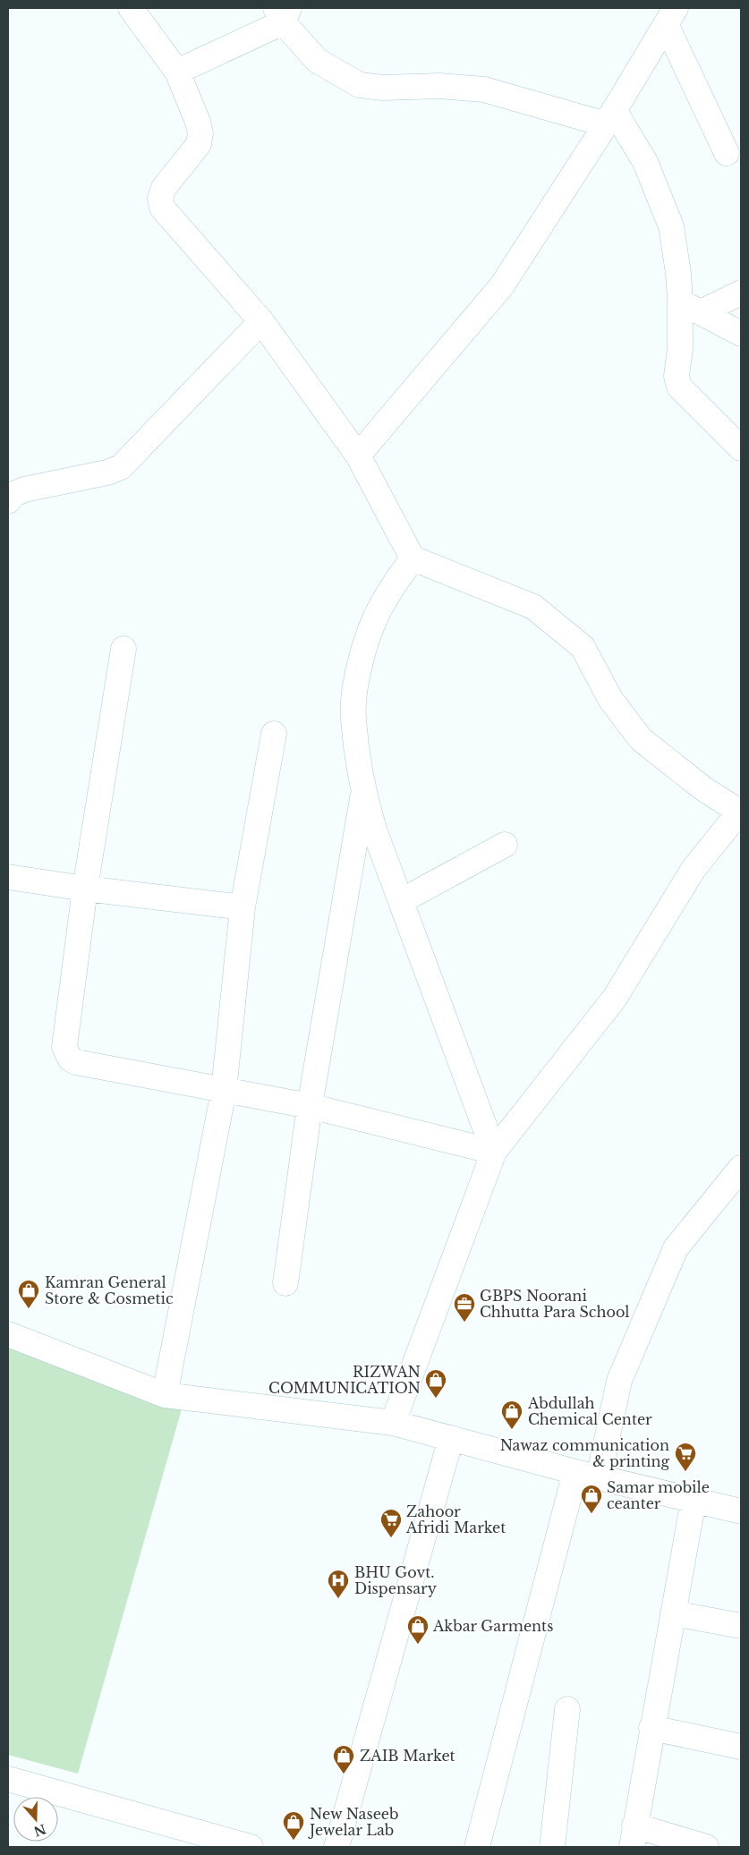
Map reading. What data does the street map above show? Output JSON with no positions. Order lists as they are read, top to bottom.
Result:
{
  "places": {
    "shop": [
      "Kamran General Store & Cosmetic",
      "RIZWAN COMMUNICATION",
      "Abdullah Chemical Center",
      "Samar mobile ceanter",
      "Akbar Garments",
      "ZAIB Market",
      "New Naseeb Jewelar Lab"
    ],
    "office": ["GBPS Noorani Chhutta Para School"],
    "supermarket": ["Nawaz communication & printing", "Zahoor Afridi Market"],
    "hospital": ["BHU Govt. Dispensary"]
  },
  "north": "bottom"
}
